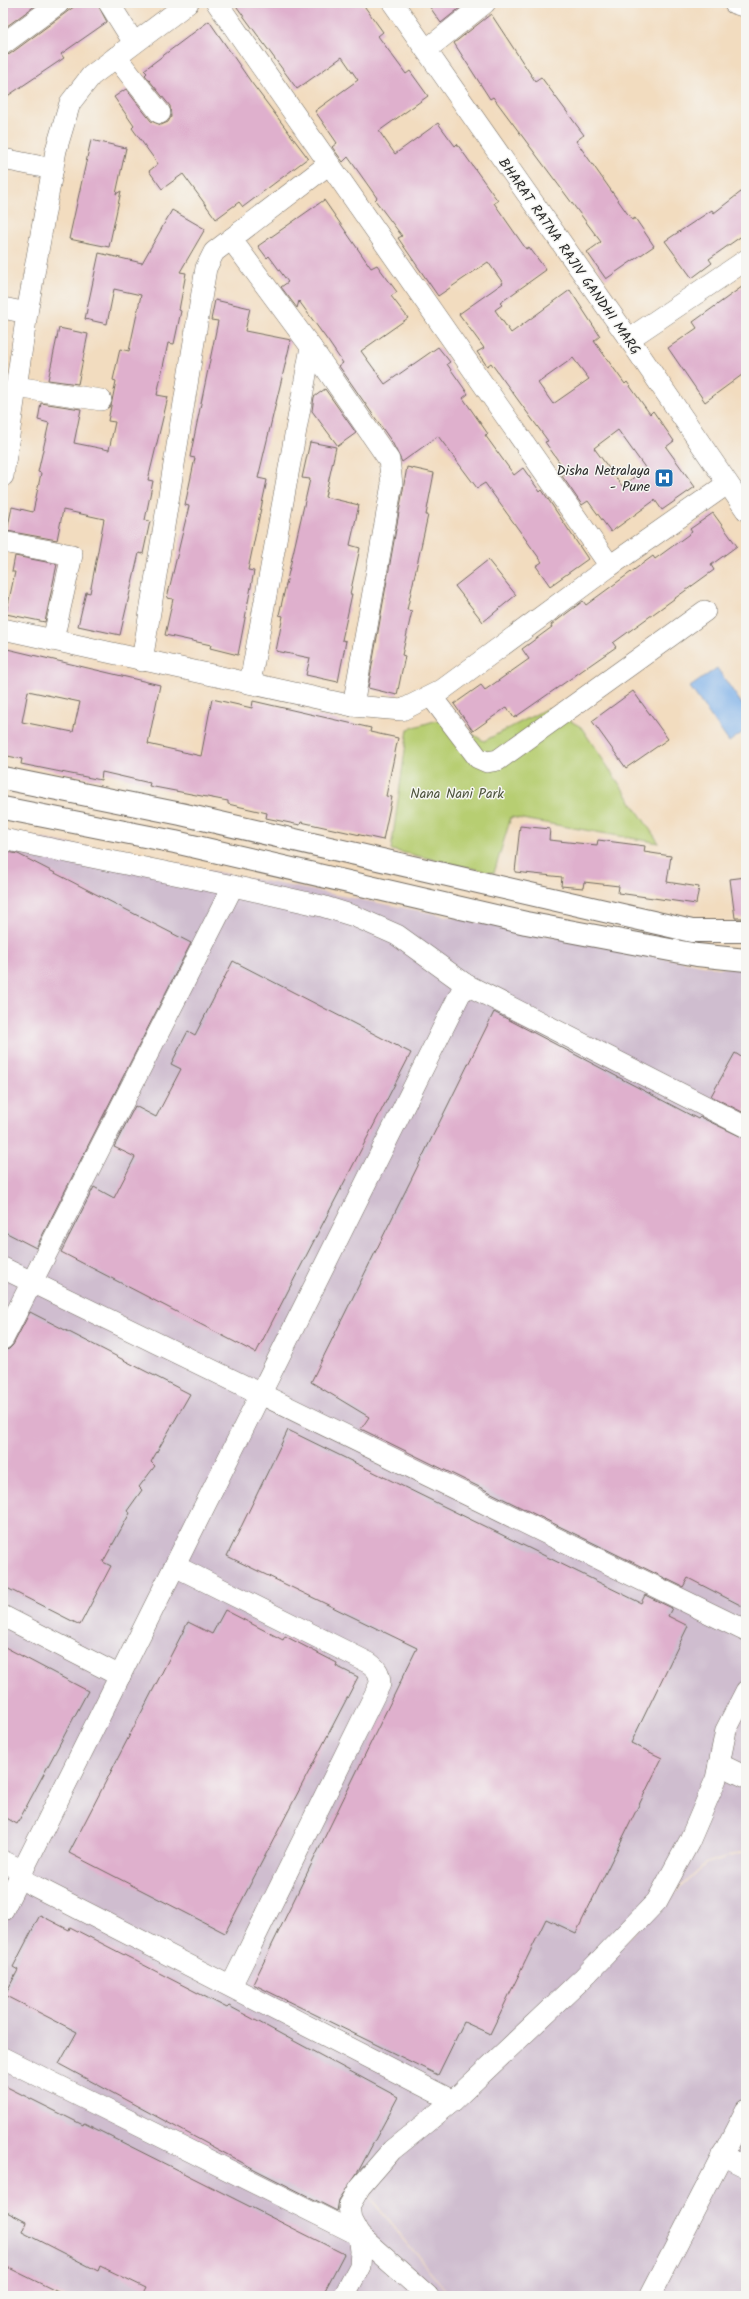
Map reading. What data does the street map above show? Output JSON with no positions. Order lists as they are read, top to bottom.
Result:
{
  "streets": {
    "street": ["BHARAT RATNA RAJIV GANDHI MARG"]
  },
  "parks": ["Nana Nani Park"],
  "places": {
    "hospital": ["Disha Netralaya - Pune"]
  }
}
